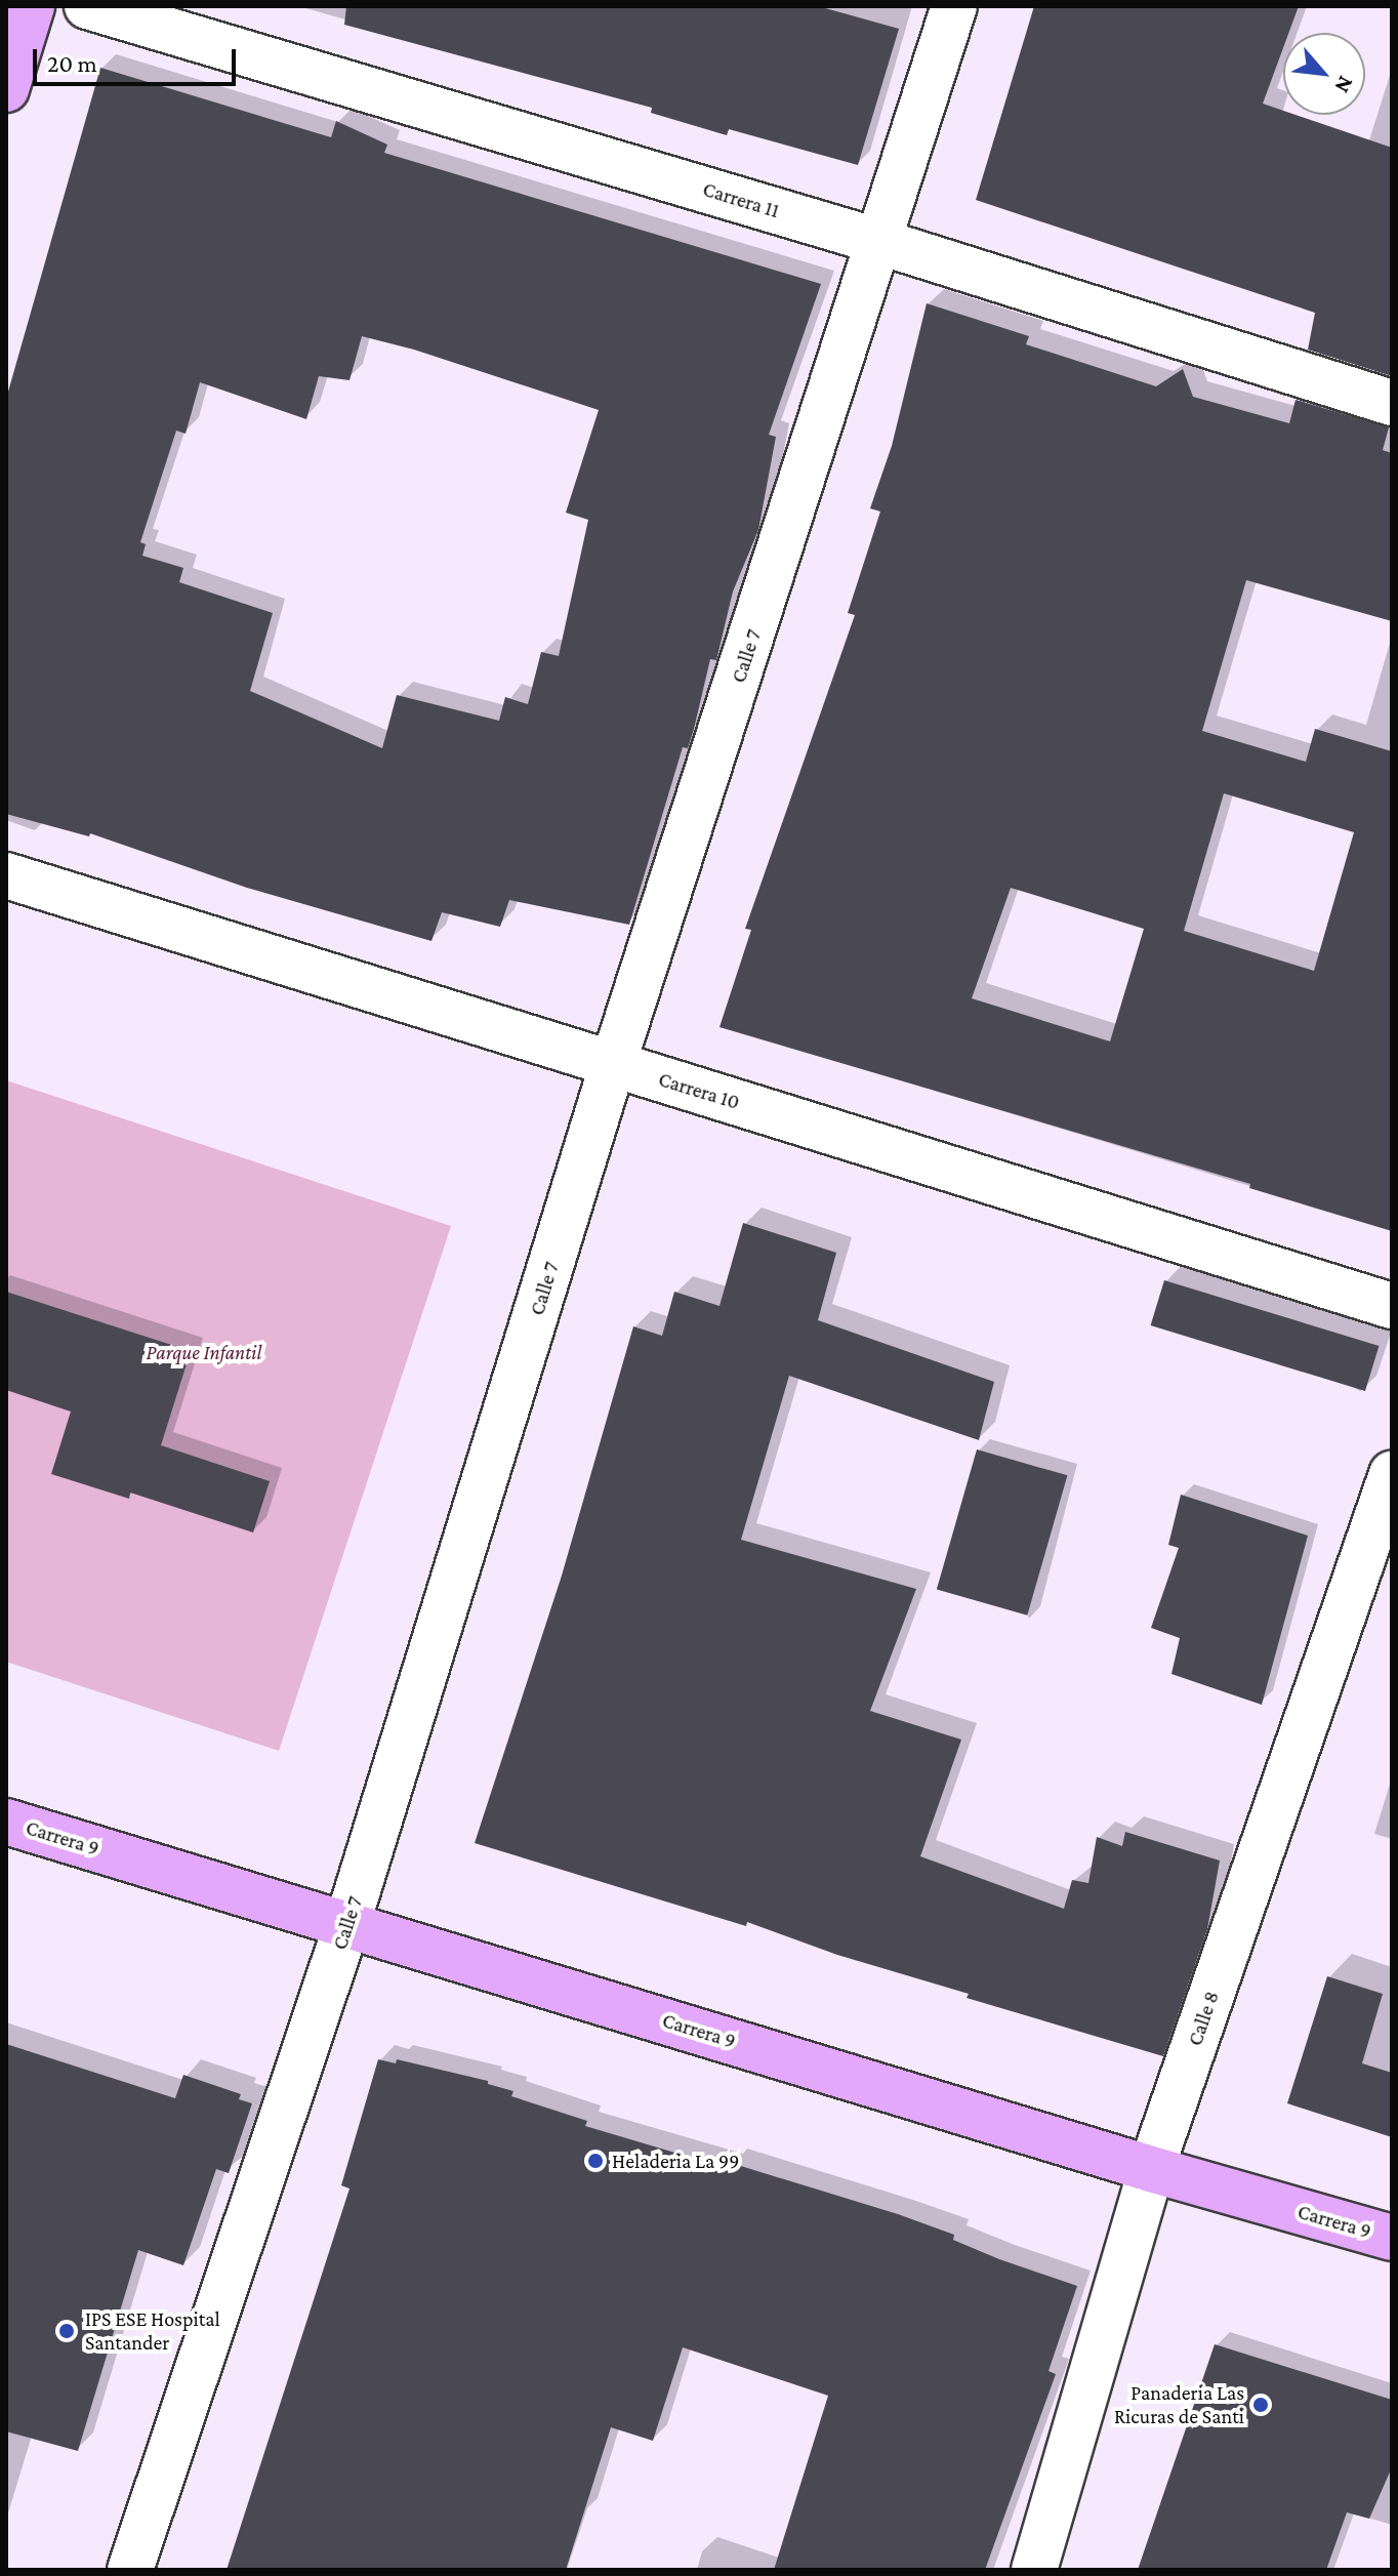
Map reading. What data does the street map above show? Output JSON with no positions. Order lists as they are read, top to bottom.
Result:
{
  "streets": {
    "main road": ["Carrera 9"],
    "street": [
      "Carrera 11",
      "Calle 7",
      "Carrera 10",
      "Calle 8"
    ]
  },
  "crossings": [
    ["Carrera 11", "Calle 7"],
    ["Calle 7", "Carrera 10"],
    ["Calle 7", "Carrera 9"],
    ["Carrera 9", "Calle 8"]
  ],
  "parks": ["Parque Infantil"],
  "places": ["Heladeria La 99", "IPS ESE Hospital Santander", "Panaderia Las Ricuras de Santi"],
  "scale_bar": "20 m",
  "north": "bottom right"
}
